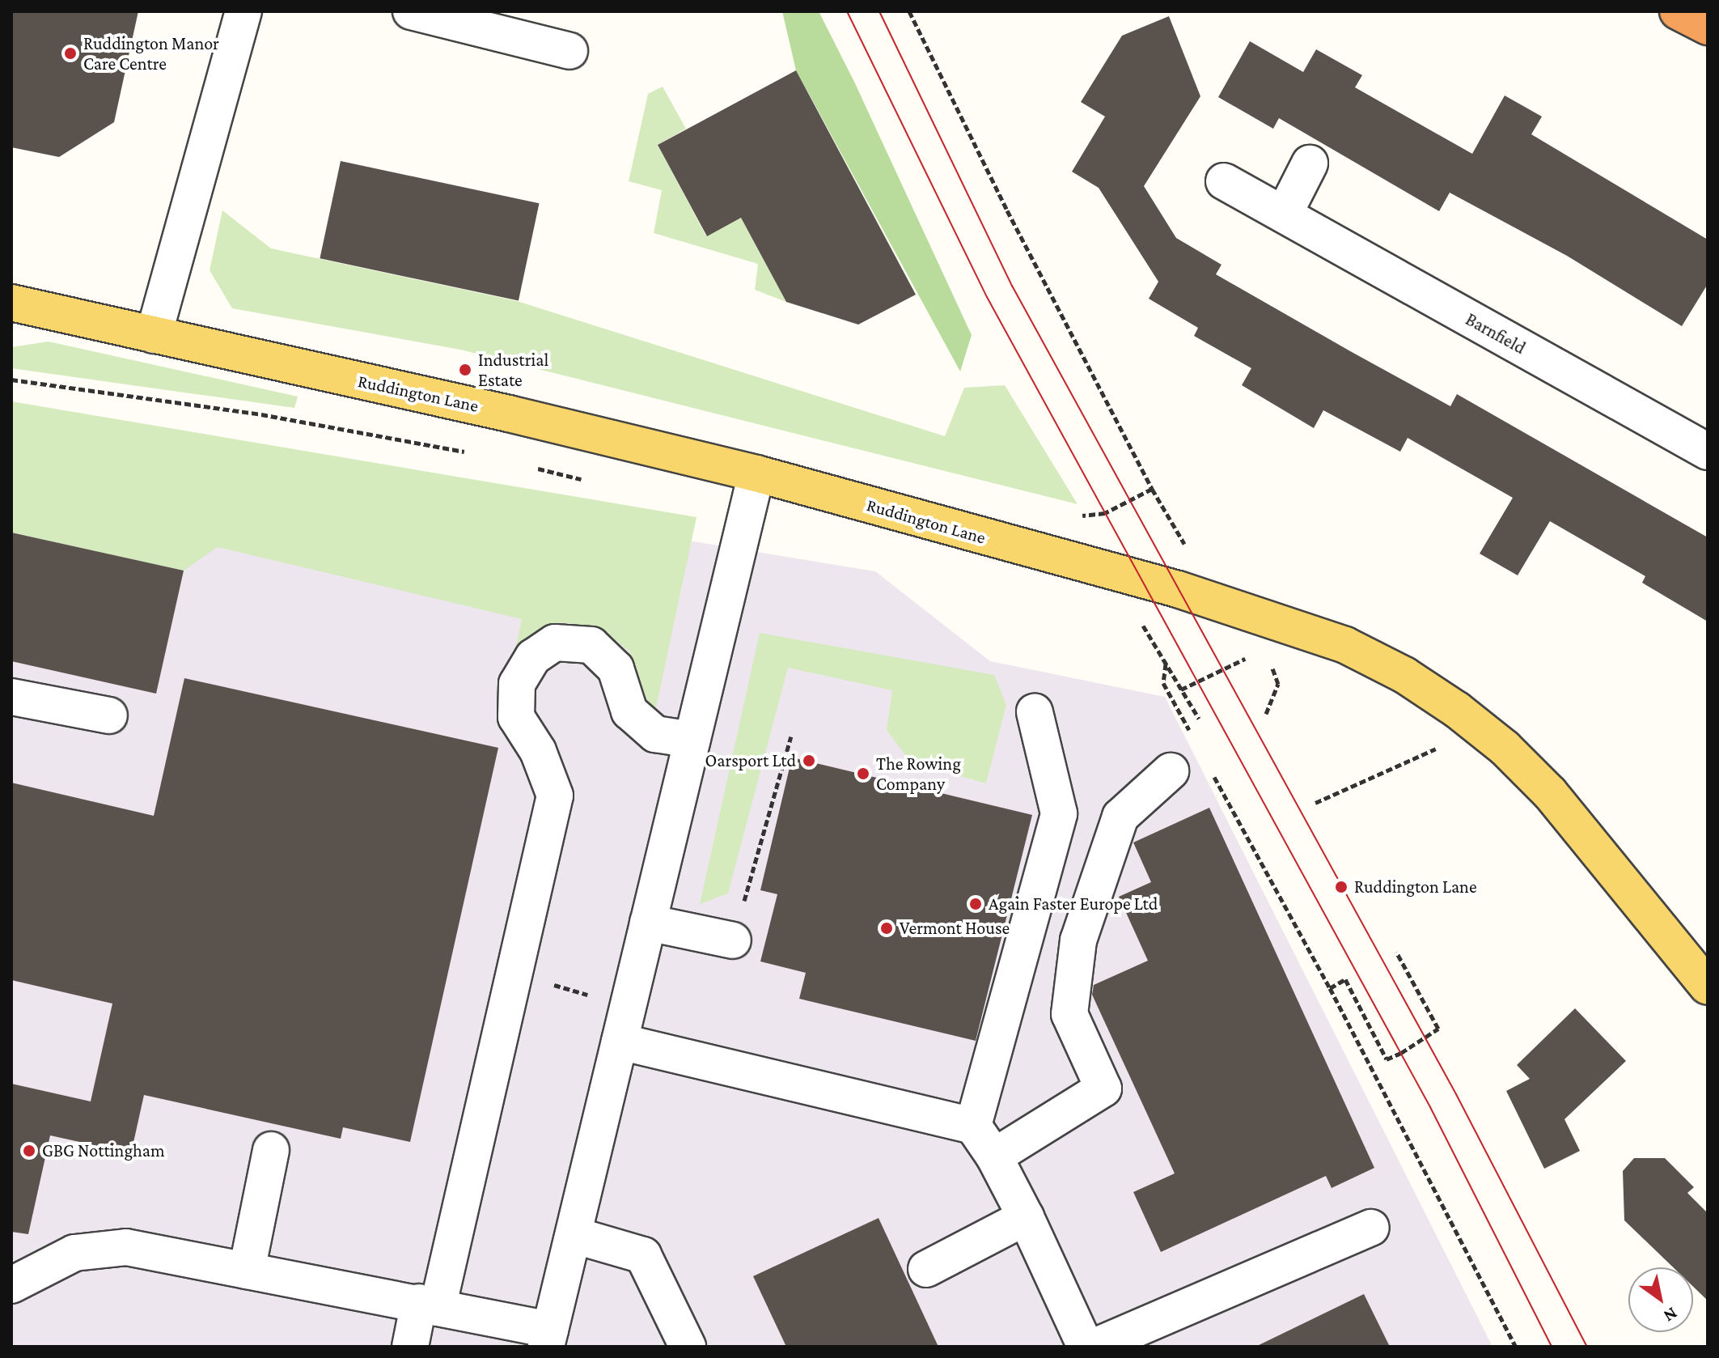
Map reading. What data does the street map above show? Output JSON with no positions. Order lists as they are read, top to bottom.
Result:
{
  "streets": {
    "main road": ["Ruddington Lane"],
    "street": ["Barnfield"]
  },
  "places": [
    "Ruddington Manor Care Centre",
    "Industrial Estate",
    "Oarsport Ltd",
    "The Rowing Company",
    "Ruddington Lane",
    "Again Faster Europe Ltd",
    "Vermont House",
    "GBG Nottingham"
  ],
  "north": "bottom right"
}
